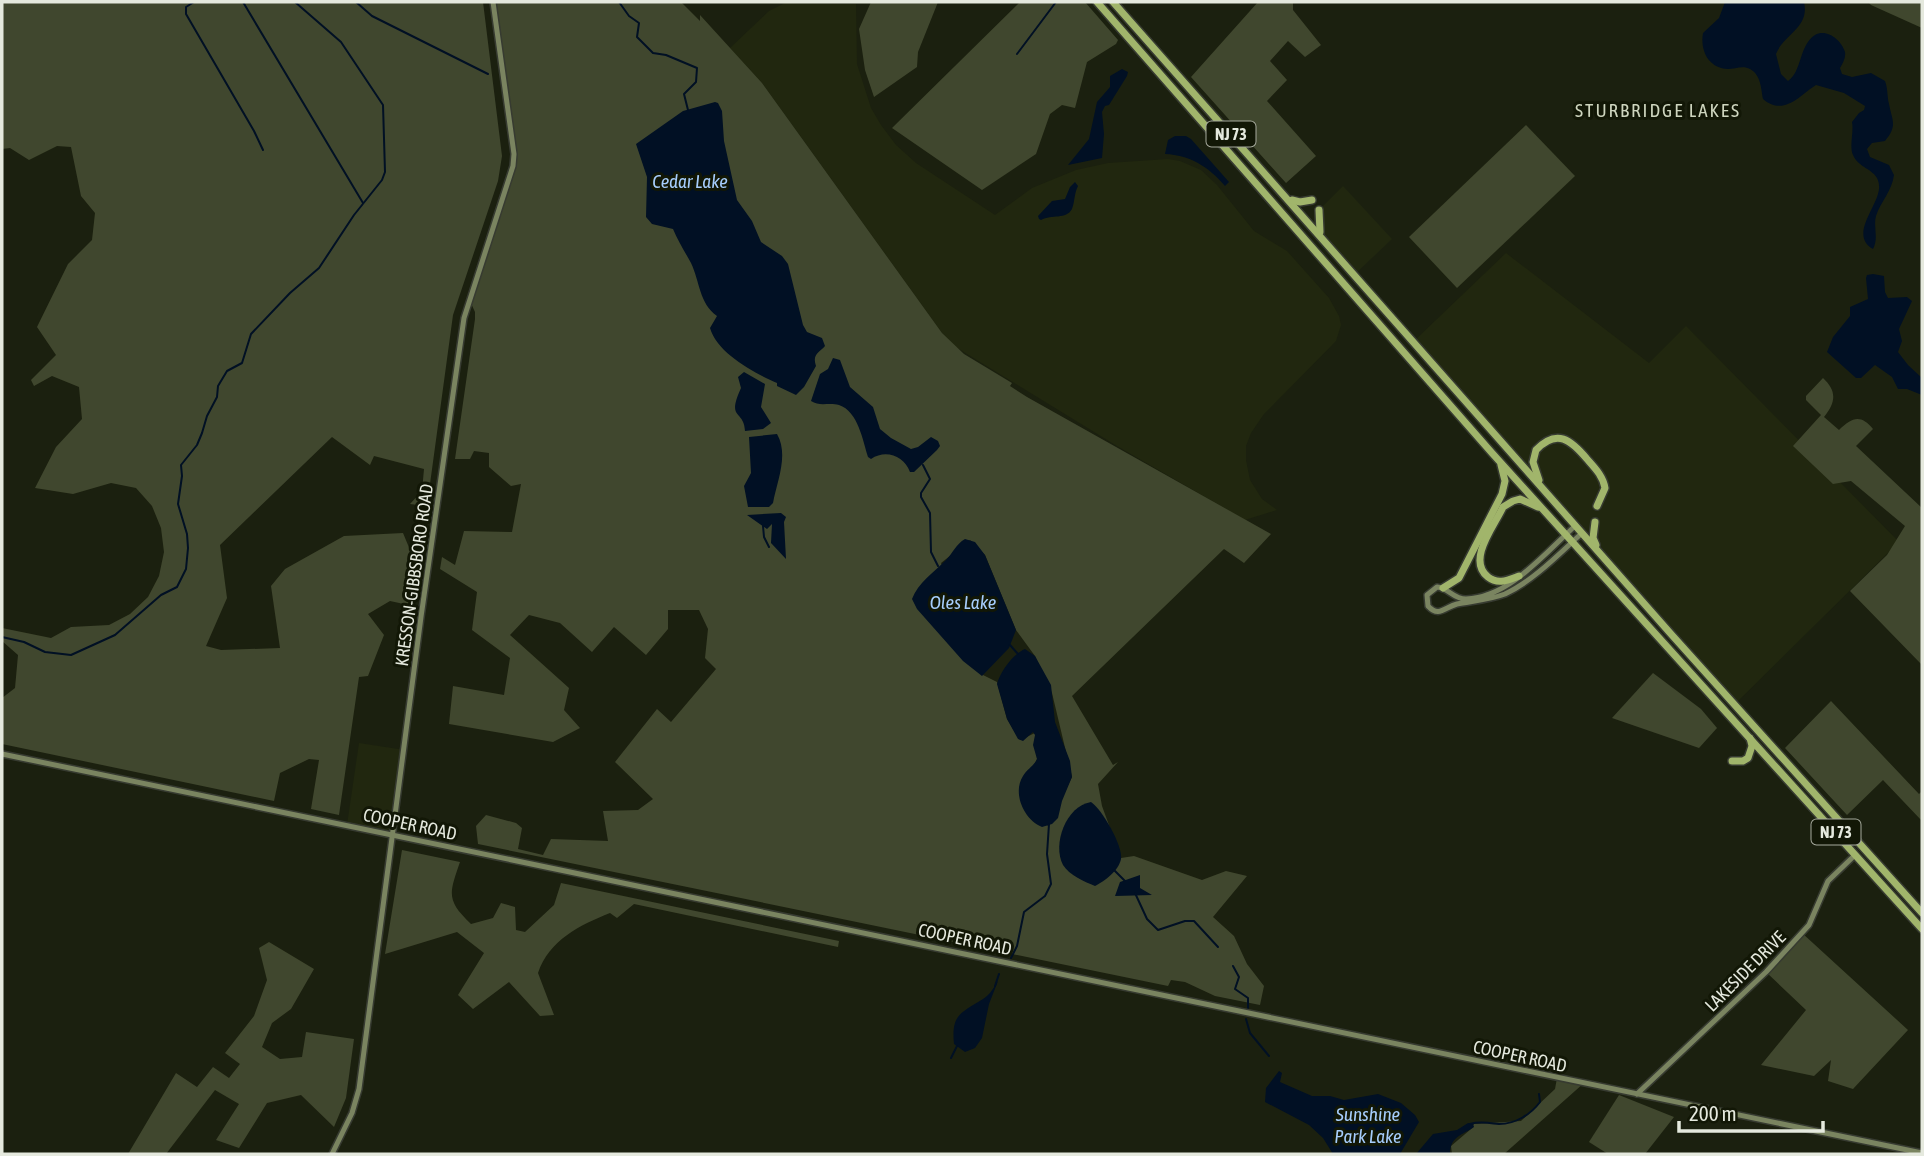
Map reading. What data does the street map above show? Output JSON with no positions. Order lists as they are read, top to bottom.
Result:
{
  "streets": {
    "highway": ["NJ 73"],
    "street": ["KRESSON-GIBBSBORO ROAD", "COOPER ROAD", "LAKESIDE DRIVE"]
  },
  "crossings": [
    ["NJ 73", "LAKESIDE DRIVE"],
    ["KRESSON-GIBBSBORO ROAD", "COOPER ROAD"],
    ["COOPER ROAD", "LAKESIDE DRIVE"]
  ],
  "districts": ["STURBRIDGE LAKES"],
  "water": ["Cedar Lake", "Oles Lake", "Sunshine Park Lake"],
  "scale_bar": "200 m"
}
